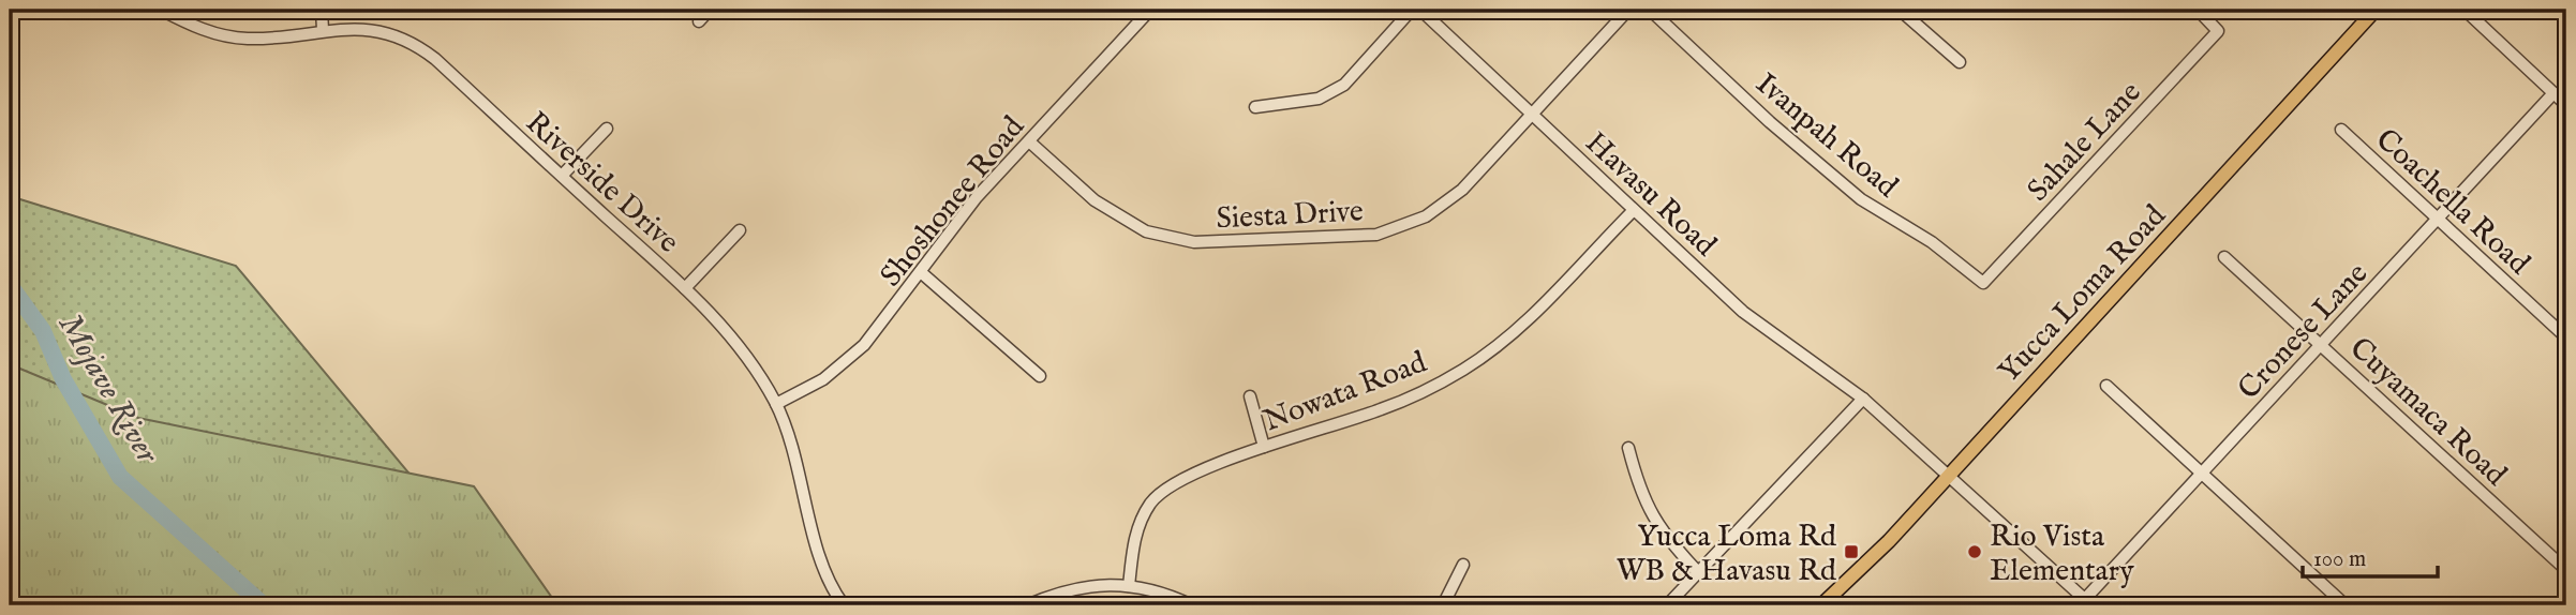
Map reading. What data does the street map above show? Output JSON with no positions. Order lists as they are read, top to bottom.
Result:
{
  "streets": {
    "main road": ["Yucca Loma Road"],
    "street": [
      "Ivanpah Road",
      "Sahale Lane",
      "Riverside Drive",
      "Havasu Road",
      "Shoshonee Road",
      "Coachella Road",
      "Siesta Drive",
      "Cronese Lane",
      "Nowata Road",
      "Cuyamaca Road"
    ]
  },
  "crossings": [
    ["Ivanpah Road", "Sahale Lane"],
    ["Riverside Drive", "Shoshonee Road"],
    ["Havasu Road", "Siesta Drive"],
    ["Havasu Road", "Yucca Loma Road"],
    ["Havasu Road", "Cronese Lane"],
    ["Havasu Road", "Nowata Road"],
    ["Shoshonee Road", "Siesta Drive"],
    ["Coachella Road", "Cronese Lane"],
    ["Cronese Lane", "Cuyamaca Road"]
  ],
  "water": ["Mojave River"],
  "places": {
    "transit": ["Yucca Loma Rd WB & Havasu Rd"],
    "other": ["Rio Vista Elementary"]
  },
  "scale_bar": "100 m"
}
